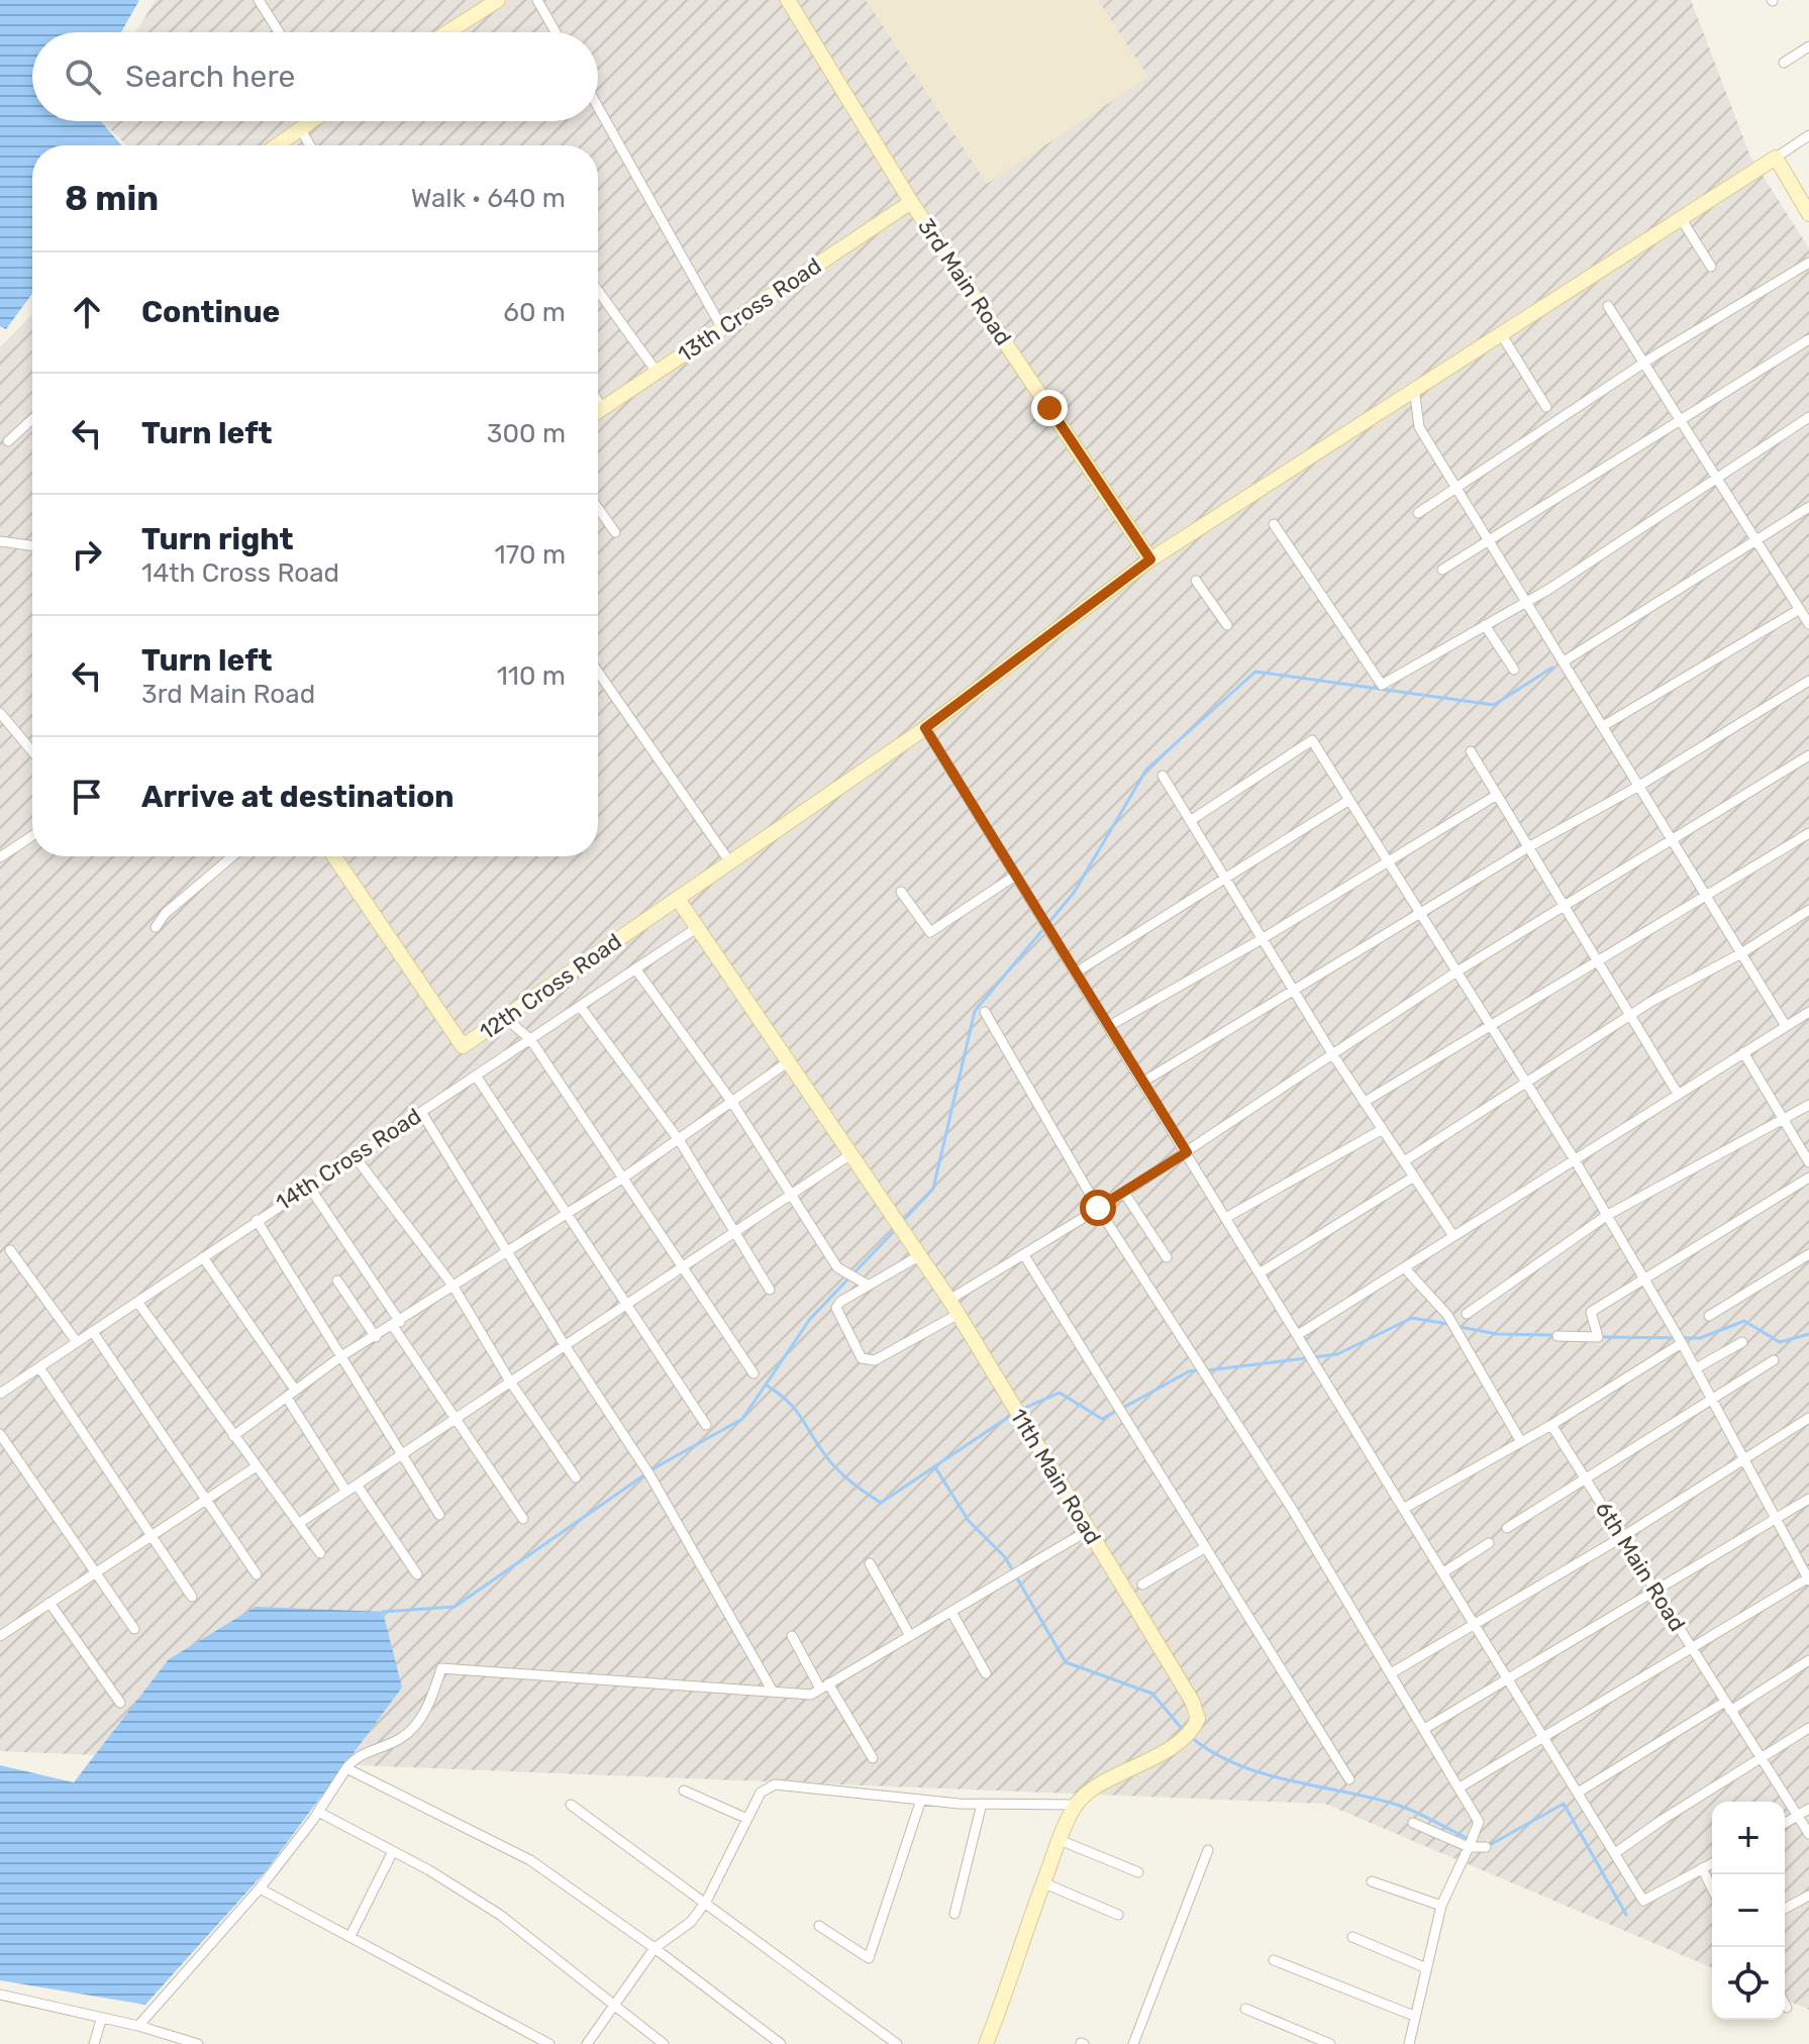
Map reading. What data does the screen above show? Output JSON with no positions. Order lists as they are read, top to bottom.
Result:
{
  "streets": {
    "street": [
      "3rd Main Road",
      "13th Cross Road",
      "12th Cross Road",
      "14th Cross Road",
      "11th Main Road",
      "6th Main Road"
    ]
  },
  "crossings": [
    ["3rd Main Road", "13th Cross Road"],
    ["12th Cross Road", "11th Main Road"],
    ["14th Cross Road", "11th Main Road"]
  ],
  "page": {
    "search": "Search here",
    "heading": ["8 min", "Walk · 640 m"],
    "list": [
      ["Continue", "60 m"],
      ["Turn left", "300 m"],
      ["Turn right", "14th Cross Road", "170 m"],
      ["Turn left", "3rd Main Road", "110 m"],
      "Arrive at destination"
    ],
    "map_buttons": ["+", "−"]
  }
}
